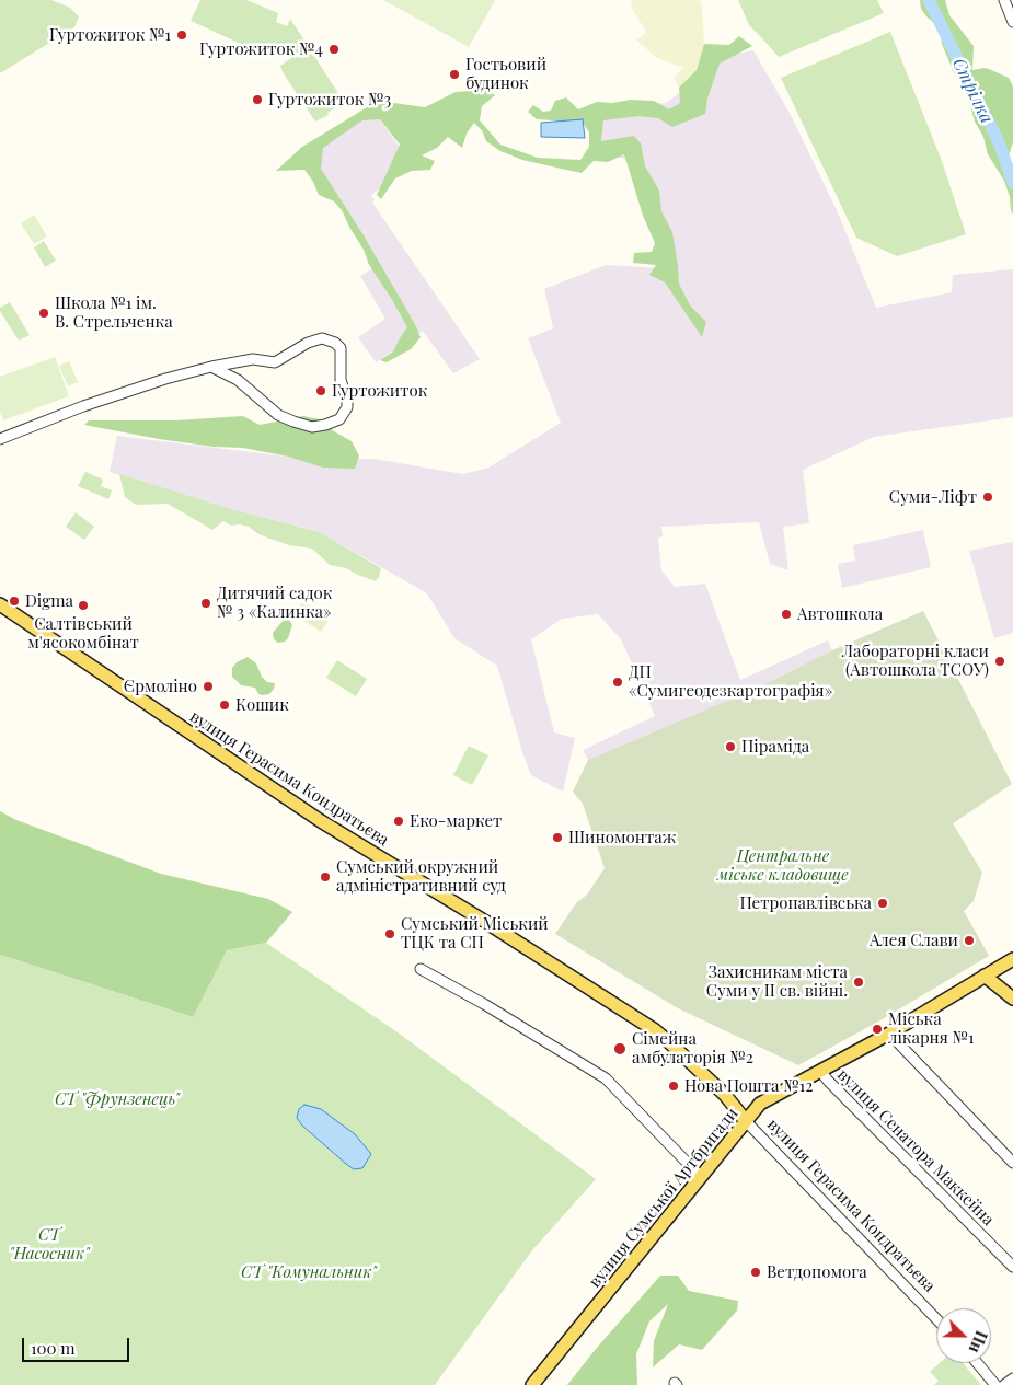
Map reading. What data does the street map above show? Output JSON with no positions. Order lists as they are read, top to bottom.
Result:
{
  "streets": {
    "main road": ["вулиця Герасима Кондратьєва", "вулиця Сумської Артбригади"],
    "street": ["вулиця Сенатора Маккейна"]
  },
  "crossings": [
    ["вулиця Герасима Кондратьєва", "вулиця Сумської Артбригади"],
    ["вулиця Сенатора Маккейна", "вулиця Сумської Артбригади"]
  ],
  "water": ["Стрілка"],
  "parks": [
    "Центральне міське кладовище",
    "СТ \"Фрунзенець\"",
    "СТ \"Насосник\"",
    "СТ \"Комунальник\""
  ],
  "places": [
    "Гуртожиток №1",
    "Гуртожиток №4",
    "Гостьовий будинок",
    "Гуртожиток №3",
    "Школа №1 ім. В. Стрельченка",
    "Гуртожиток",
    "Суми-Ліфт",
    "Digma",
    "Дитячий садок № 3 «Калинка»",
    "Салтівський м'ясокомбінат",
    "Автошкола",
    "Лабораторні класи (Автошкола ТСОУ)",
    "ДП «Сумигеодезкартографія»",
    "Єрмоліно",
    "Кошик",
    "Піраміда",
    "Еко-маркет",
    "Шиномонтаж",
    "Сумський окружний адміністративний суд",
    "Петропавлівська",
    "Сумський Міський ТЦК та СП",
    "Алея Слави",
    "Захисникам міста Суми у ІІ св. війні.",
    "Міська лікарня №1",
    "Сімейна амбулаторія №2",
    "Нова Пошта №12",
    "Ветдопомога"
  ],
  "scale_bar": "100 m",
  "north": "bottom right"
}
